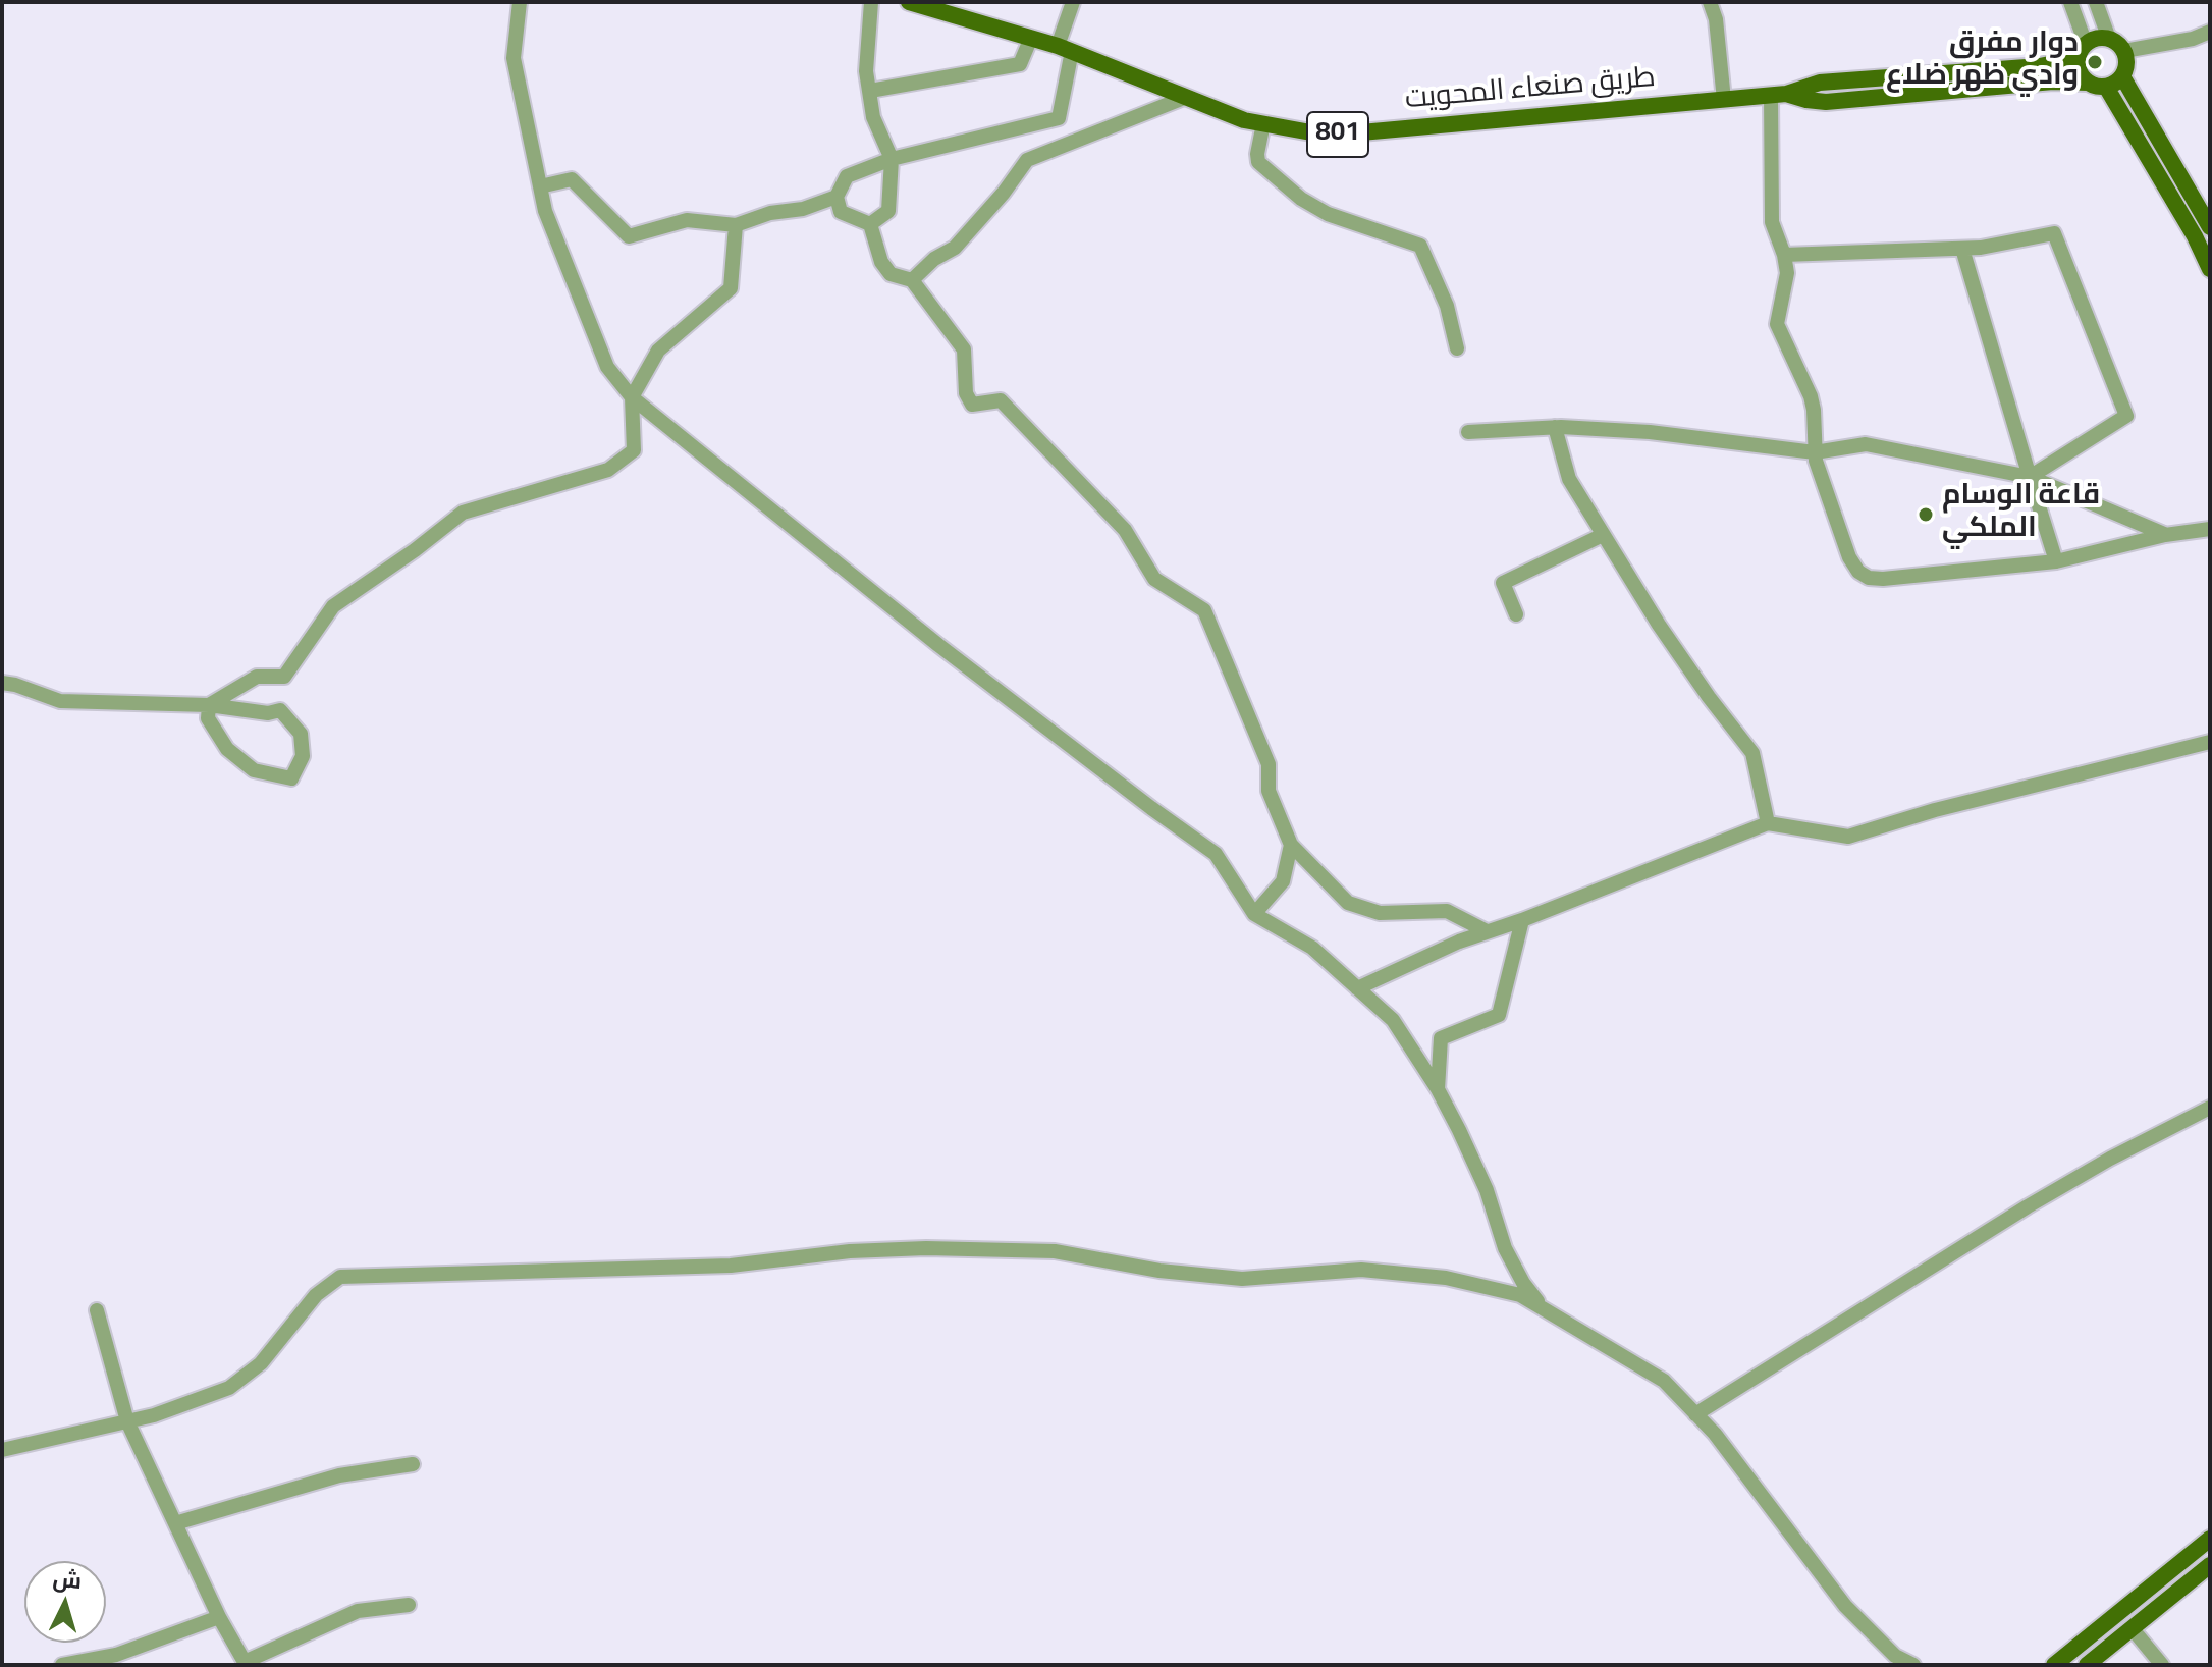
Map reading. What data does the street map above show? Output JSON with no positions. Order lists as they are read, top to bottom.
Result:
{
  "streets": {
    "main road": ["طريق صنعاء المحويت", "801"]
  },
  "places": ["دوار مفرق وادي ظهر ضلاع", "قاعة الوسام الملكي"],
  "north": "top"
}
